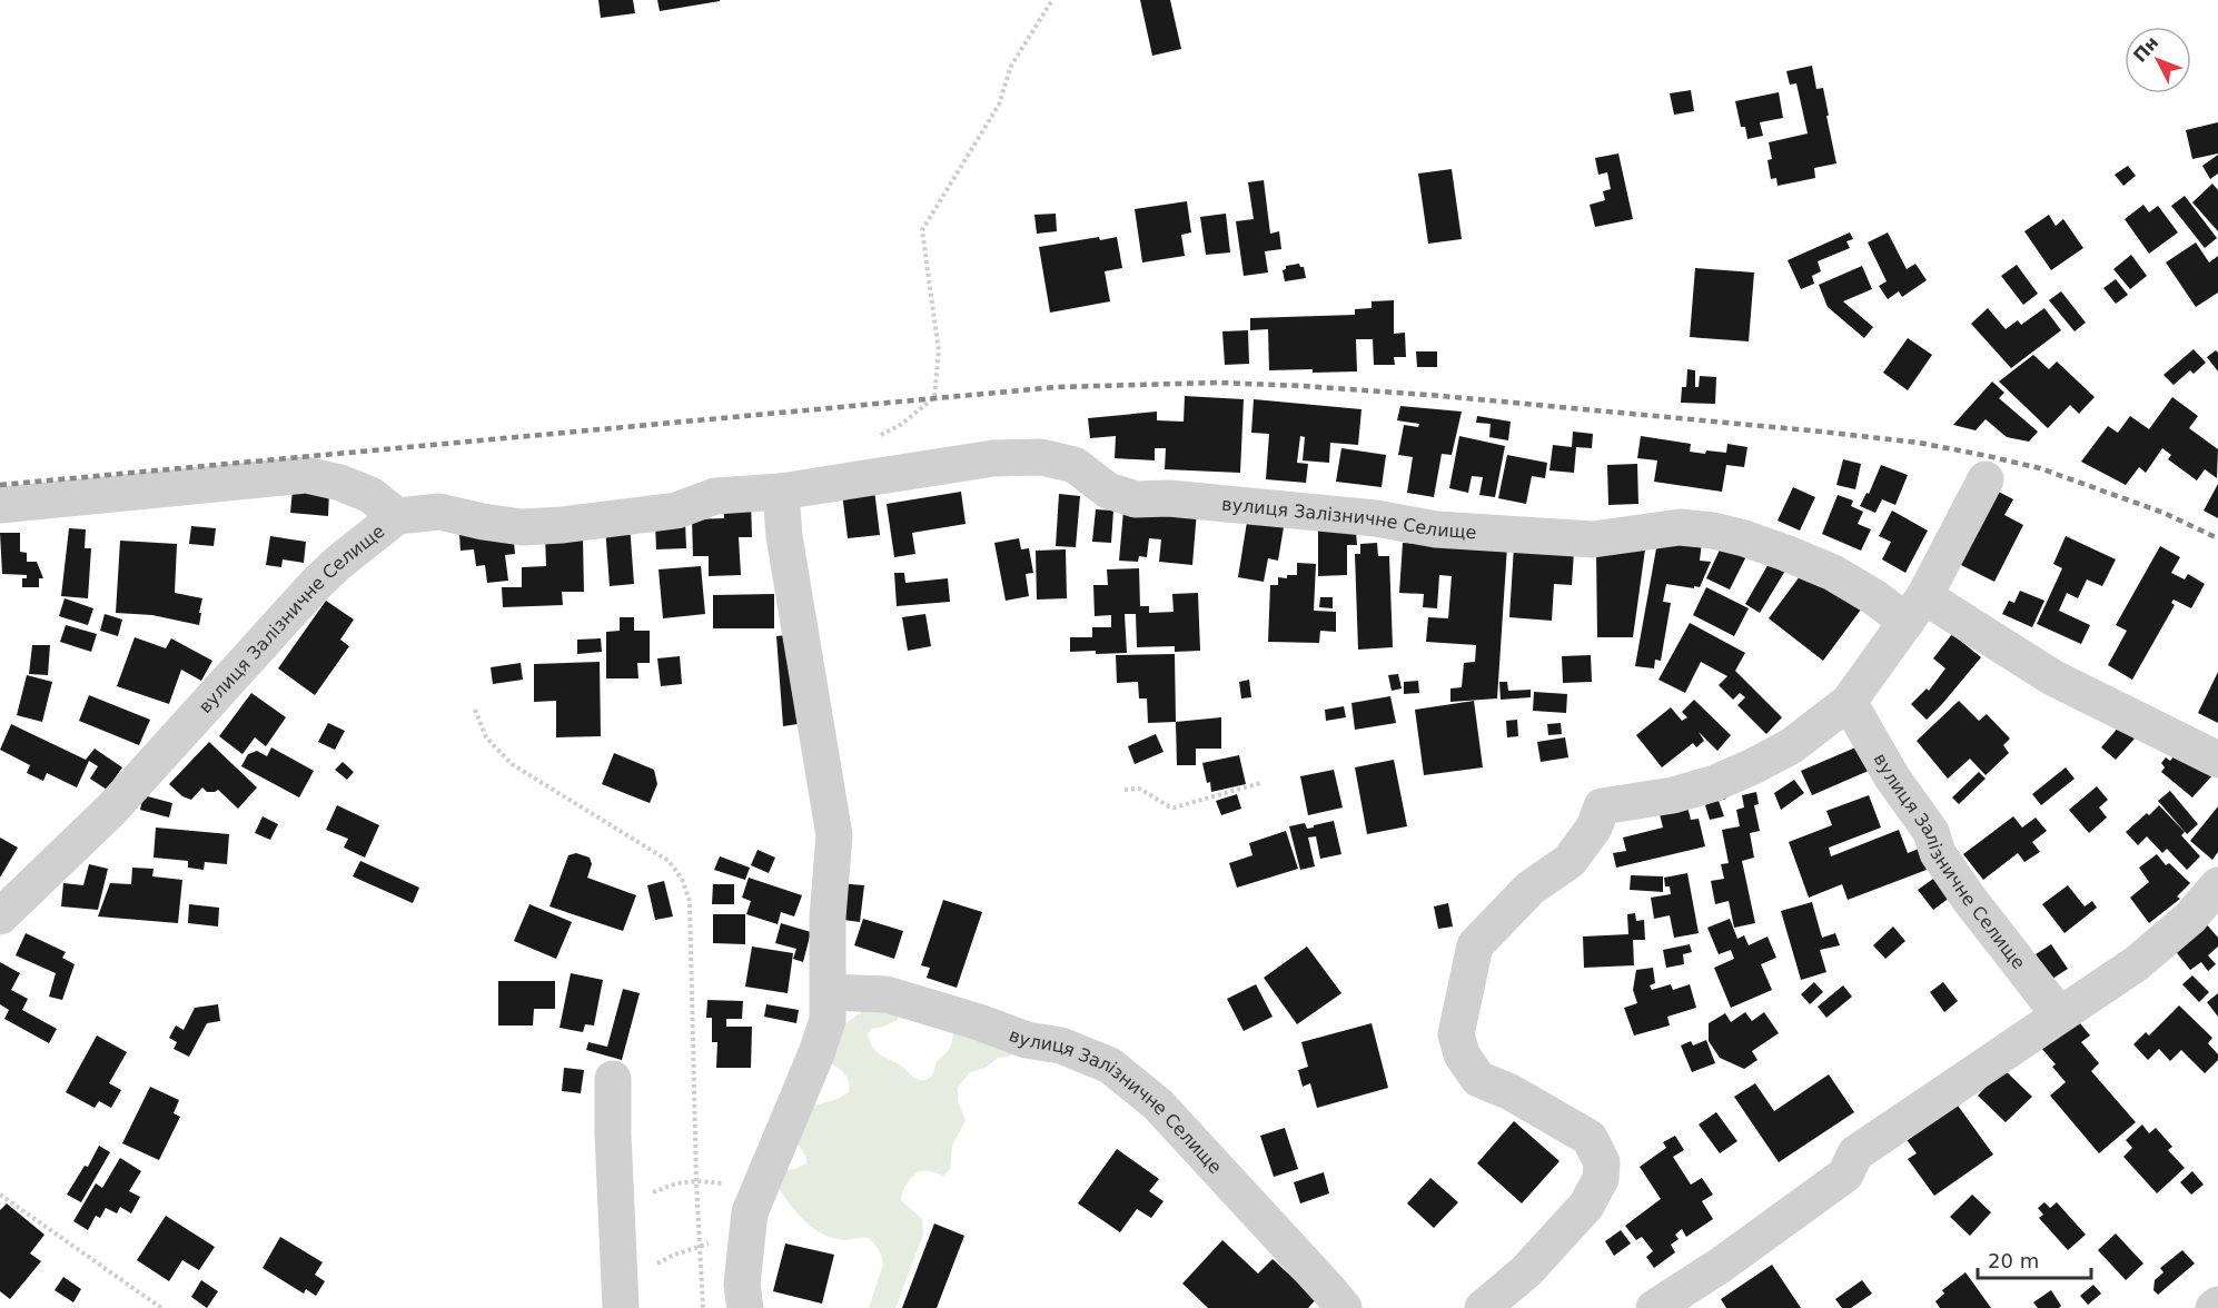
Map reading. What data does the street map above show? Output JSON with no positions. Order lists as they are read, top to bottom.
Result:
{
  "streets": {
    "street": ["вулиця Залізничне Селище"]
  },
  "scale_bar": "20 m",
  "north": "top left"
}
